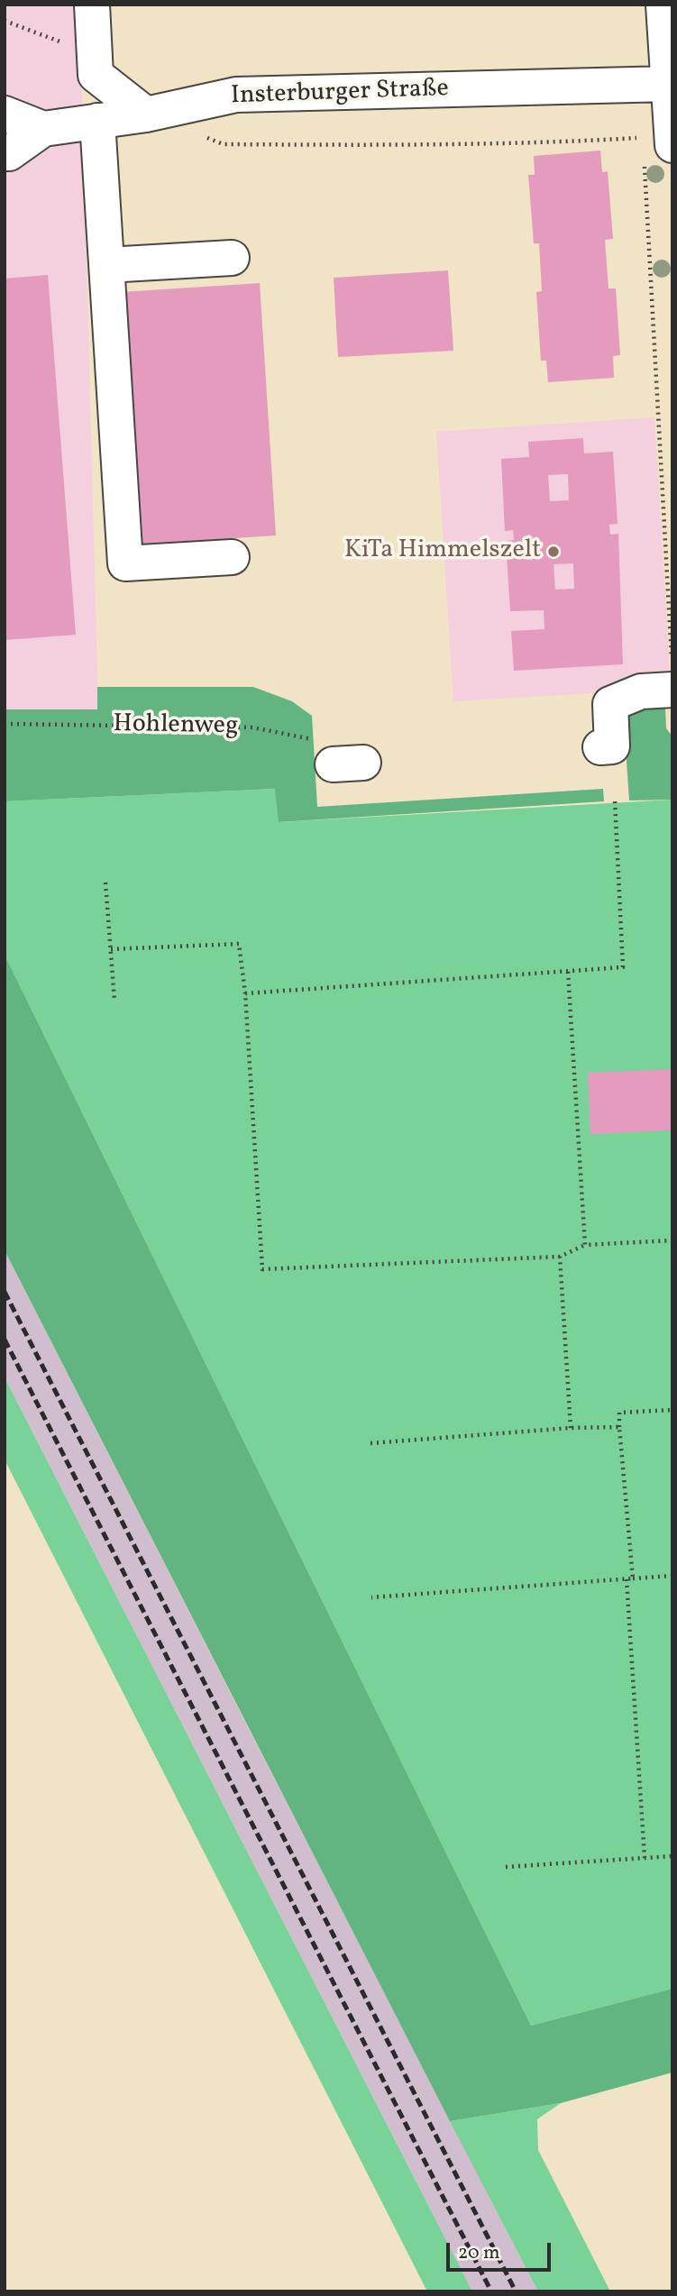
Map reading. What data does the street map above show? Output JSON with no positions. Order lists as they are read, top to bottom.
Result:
{
  "streets": {
    "street": ["Insterburger Straße"],
    "path": ["Hohlenweg"]
  },
  "places": ["KiTa Himmelszelt"],
  "scale_bar": "20 m"
}
